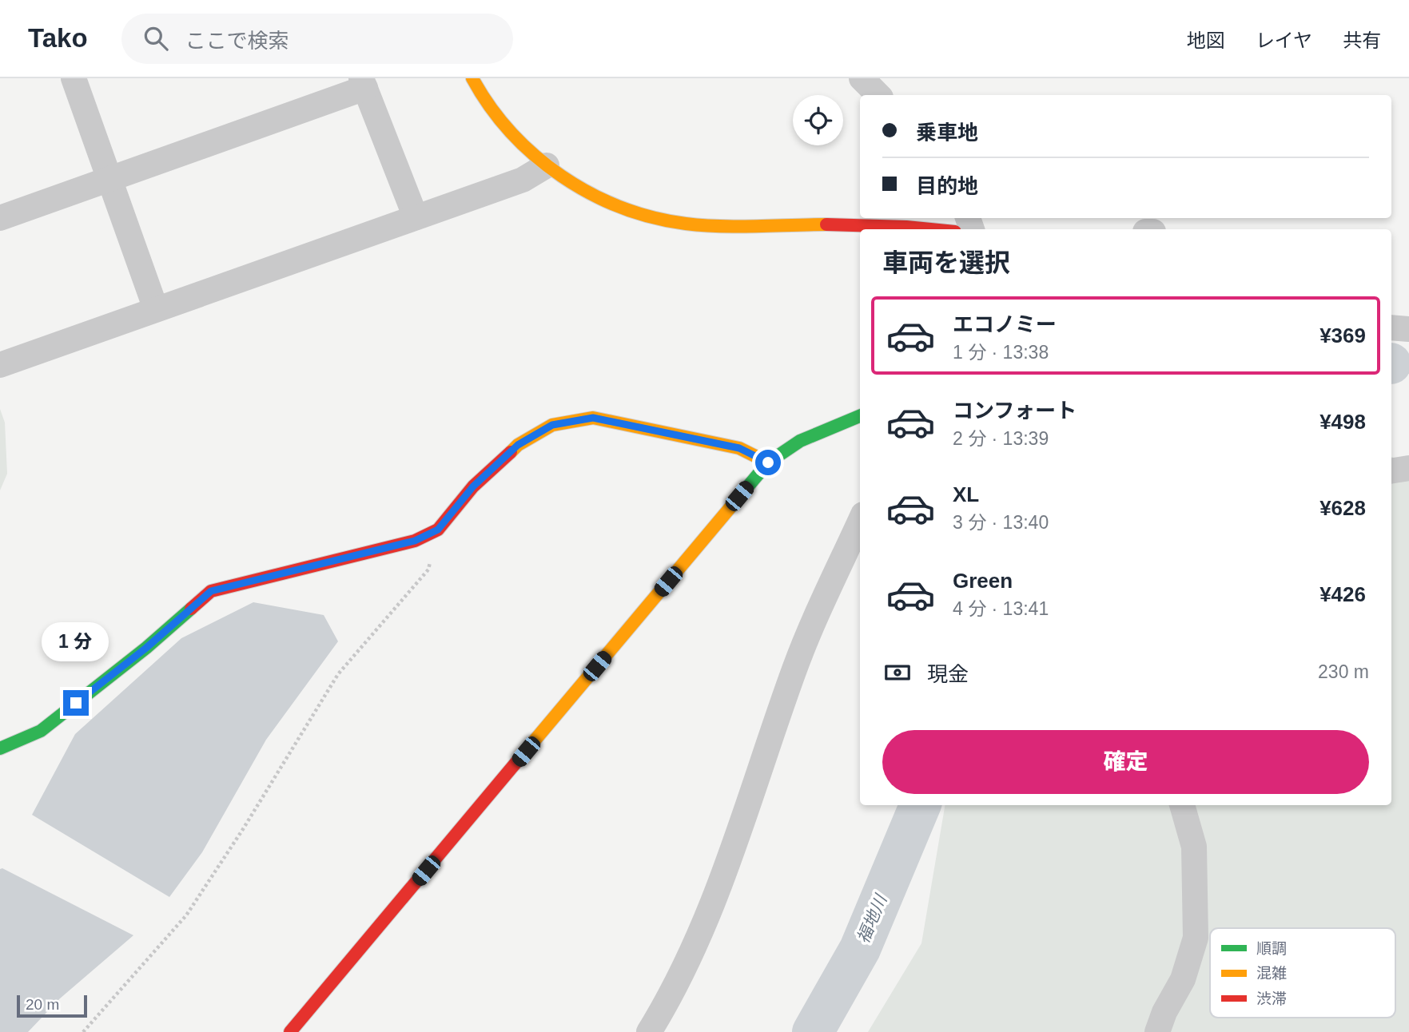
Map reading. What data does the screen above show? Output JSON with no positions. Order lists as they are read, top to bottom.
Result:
{
  "water": ["福地川"],
  "legend": ["順調", "混雑", "渋滞"],
  "scale_bar": "20 m",
  "page": {
    "header": "Tako",
    "search": "ここで検索",
    "nav": ["地図", "レイヤ", "共有"],
    "banner": ["乗車地", "目的地"],
    "heading": "車両を選択",
    "list": [
      {
        "name": "エコノミー",
        "note": "1 分 · 13:38",
        "value": "¥369"
      },
      {
        "name": "コンフォート",
        "note": "2 分 · 13:39",
        "value": "¥498"
      },
      {
        "name": "XL",
        "note": "3 分 · 13:40",
        "value": "¥628"
      },
      {
        "name": "Green",
        "note": "4 分 · 13:41",
        "value": "¥426"
      }
    ],
    "bubble": "1 分",
    "pay": ["現金", "230 m"],
    "buttons": "確定",
    "scale": "20 m"
  }
}
